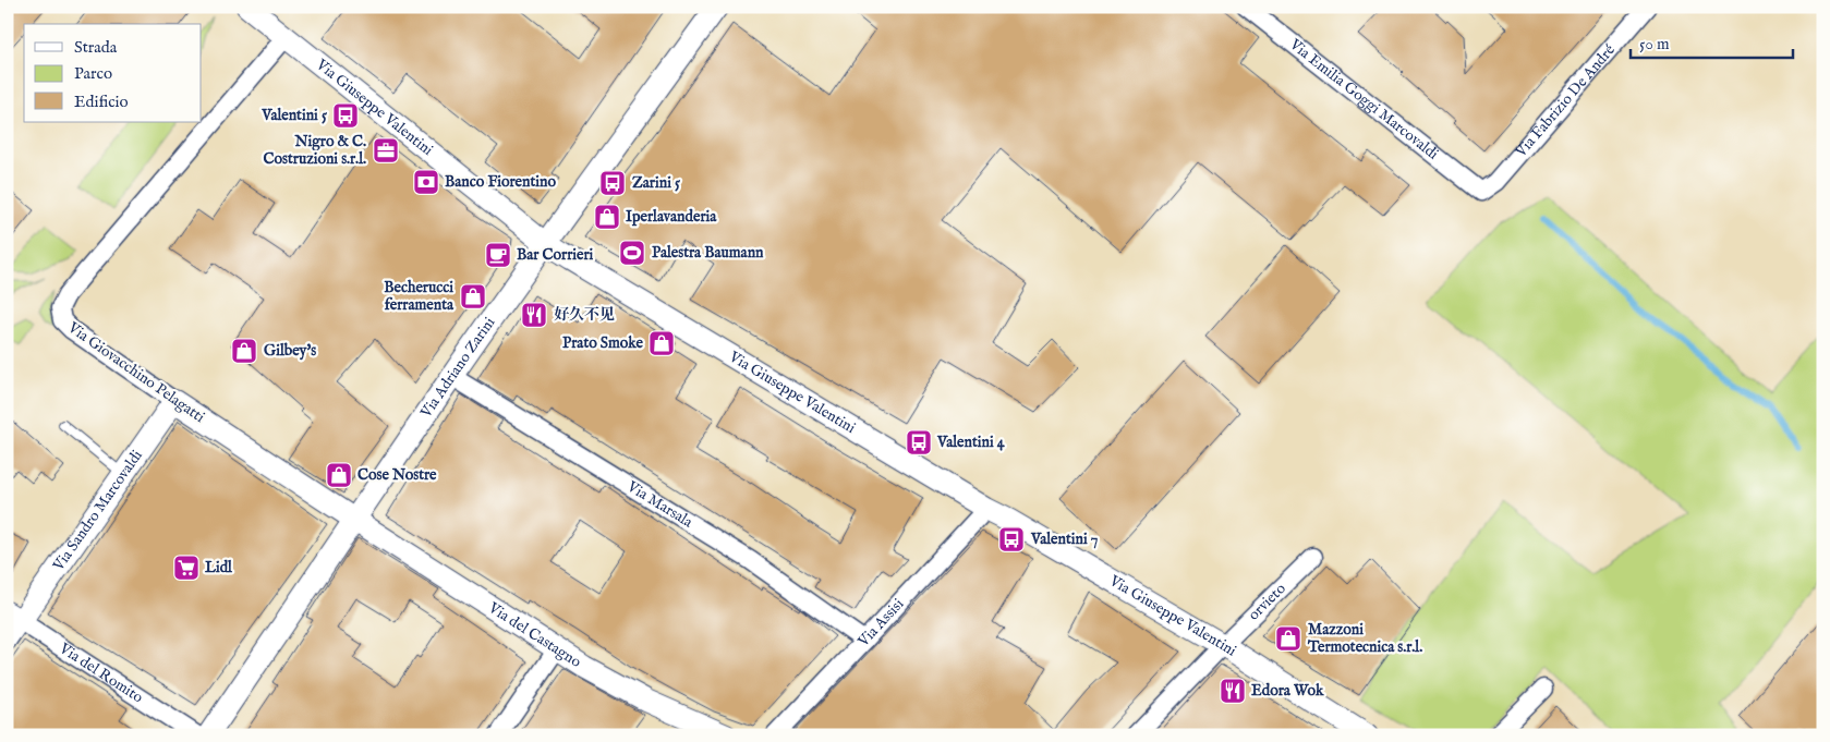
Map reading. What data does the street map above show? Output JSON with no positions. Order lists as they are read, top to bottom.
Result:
{
  "streets": {
    "street": [
      "Via Emilia Goggi Marcovaldi",
      "Via Fabrizio De André",
      "Via Giuseppe Valentini",
      "Via Adriano Zarini",
      "Via Giovacchino Pelagatti",
      "Via Marsala",
      "Via Sandro Marcovaldi",
      "orvieto",
      "Via Assisi",
      "Via del Castagno",
      "Via del Romito"
    ]
  },
  "crossings": [
    ["Via Emilia Goggi Marcovaldi", "Via Fabrizio De André"],
    ["Via Giuseppe Valentini", "Via Adriano Zarini"],
    ["Via Giuseppe Valentini", "Via Giovacchino Pelagatti"],
    ["Via Giuseppe Valentini", "orvieto"],
    ["Via Giuseppe Valentini", "Via Assisi"],
    ["Via Adriano Zarini", "Via Giovacchino Pelagatti"],
    ["Via Adriano Zarini", "Via Marsala"],
    ["Via Adriano Zarini", "Via del Castagno"],
    ["Via Giovacchino Pelagatti", "Via Sandro Marcovaldi"],
    ["Via Giovacchino Pelagatti", "Via del Castagno"],
    ["Via Marsala", "Via Assisi"],
    ["Via Sandro Marcovaldi", "Via del Romito"]
  ],
  "places": {
    "bus stop": [
      "Valentini 5",
      "Zarini 5",
      "Valentini 4",
      "Valentini 7"
    ],
    "office": ["Nigro & C. Costruzioni s.r.l."],
    "bank": ["Banco Fiorentino"],
    "shop": [
      "Iperlavanderia",
      "Becherucci ferramenta",
      "Prato Smoke",
      "Gilbey's",
      "Cose Nostre",
      "Mazzoni Termotecnica s.r.l."
    ],
    "sports": ["Palestra Baumann"],
    "cafe": ["Bar Corrieri"],
    "restaurant": ["好久不见", "Edora Wok"],
    "supermarket": ["Lidl"]
  },
  "legend": ["Strada", "Parco", "Edificio"],
  "scale_bar": "50 m"
}
